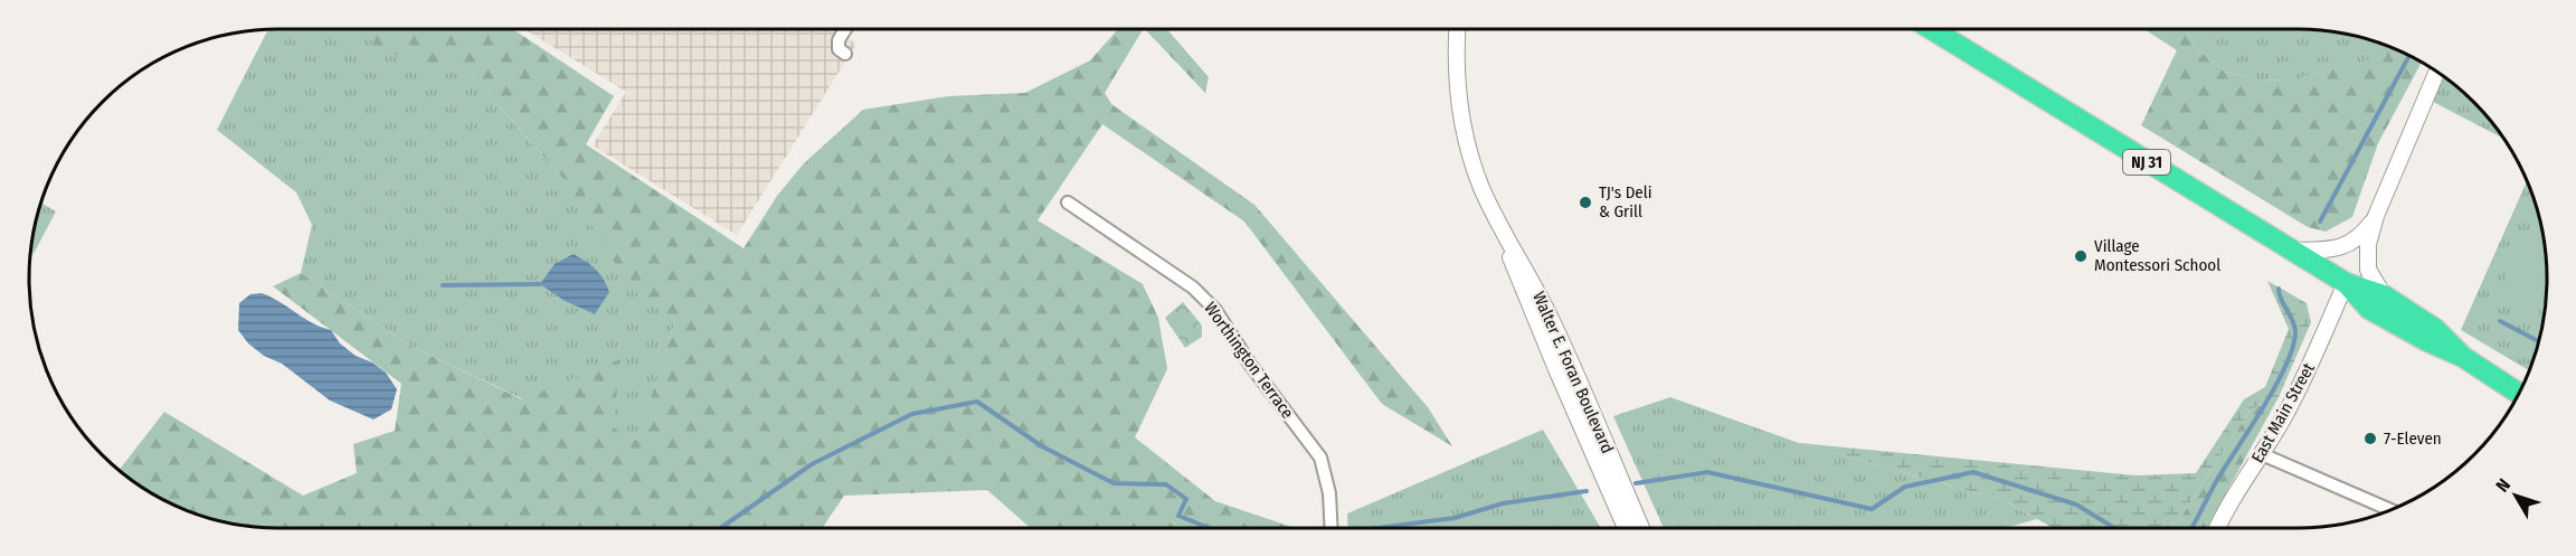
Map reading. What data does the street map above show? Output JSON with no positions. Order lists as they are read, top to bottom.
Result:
{
  "streets": {
    "highway": ["NJ 31"],
    "street": ["Worthington Terrace", "Walter E. Foran Boulevard", "East Main Street"]
  },
  "crossings": [
    ["NJ 31", "East Main Street"]
  ],
  "places": ["TJ's Deli & Grill", "Village Montessori School", "7-Eleven"],
  "north": "top left"
}
